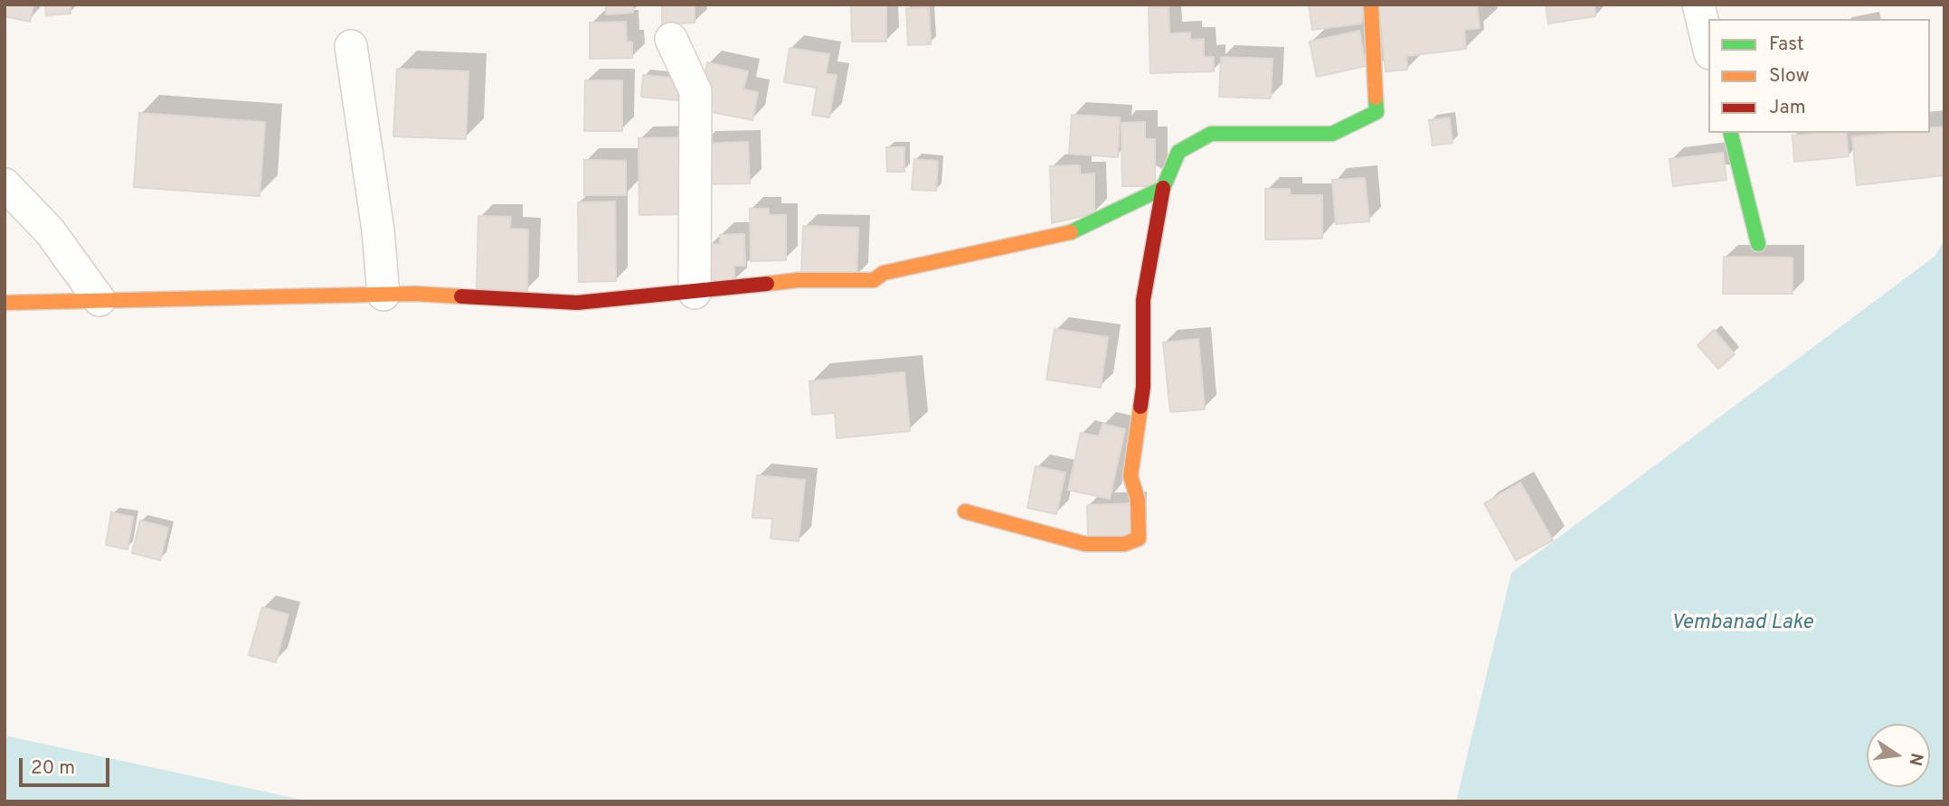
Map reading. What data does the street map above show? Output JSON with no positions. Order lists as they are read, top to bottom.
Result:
{
  "water": ["Vembanad Lake"],
  "legend": ["Fast", "Slow", "Jam"],
  "scale_bar": "20 m",
  "north": "right"
}
